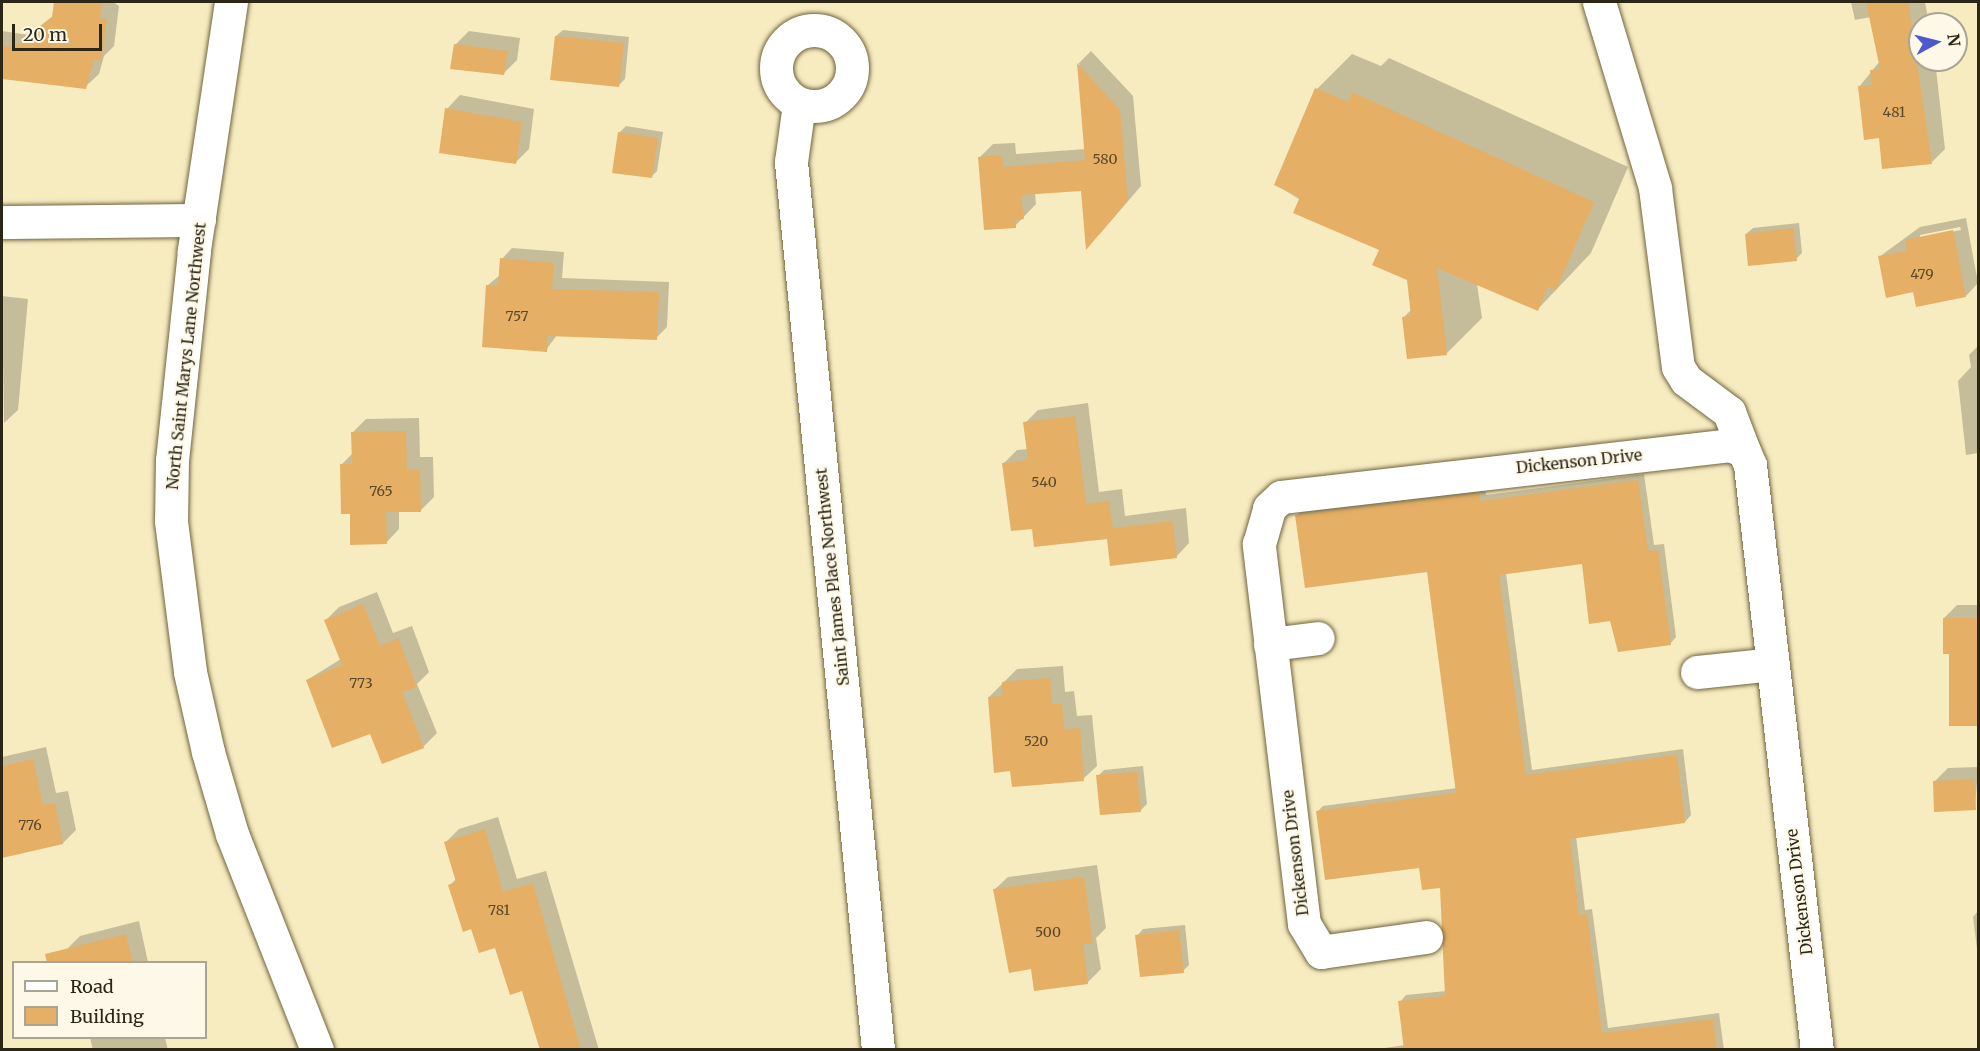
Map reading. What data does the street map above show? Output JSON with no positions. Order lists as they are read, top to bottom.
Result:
{
  "streets": {
    "street": ["North Saint Marys Lane Northwest", "Dickenson Drive", "Saint James Place Northwest"]
  },
  "house_numbers": [
    "481",
    "580",
    "479",
    "757",
    "540",
    "765",
    "773",
    "520",
    "776",
    "781",
    "500"
  ],
  "legend": ["Road", "Building"],
  "scale_bar": "20 m",
  "north": "right"
}
